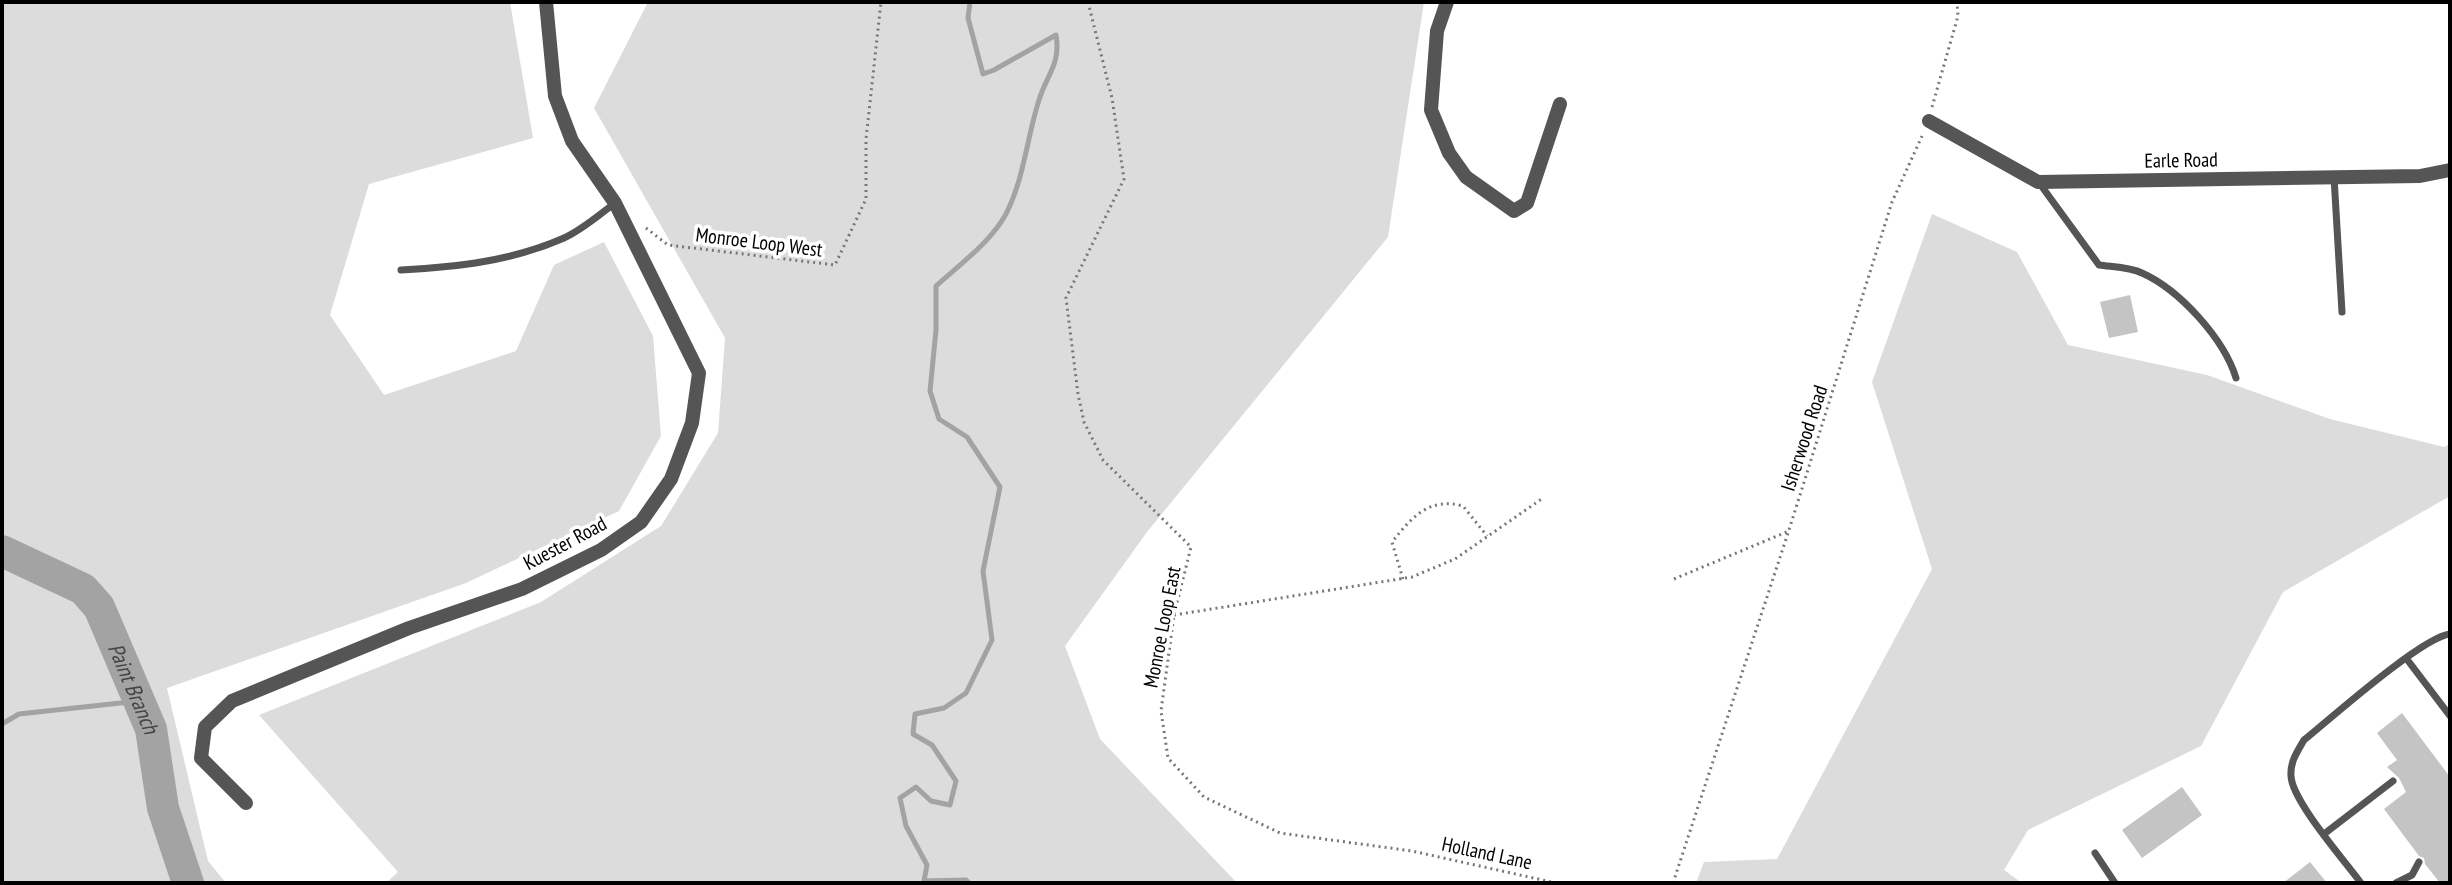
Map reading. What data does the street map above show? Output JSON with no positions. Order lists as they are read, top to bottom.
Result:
{
  "streets": {
    "street": ["Earle Road", "Kuester Road"],
    "path": [
      "Monroe Loop West",
      "Isherwood Road",
      "Monroe Loop East",
      "Holland Lane"
    ]
  },
  "crossings": [
    ["Monroe Loop East", "Holland Lane"]
  ],
  "water": ["Paint Branch"]
}
